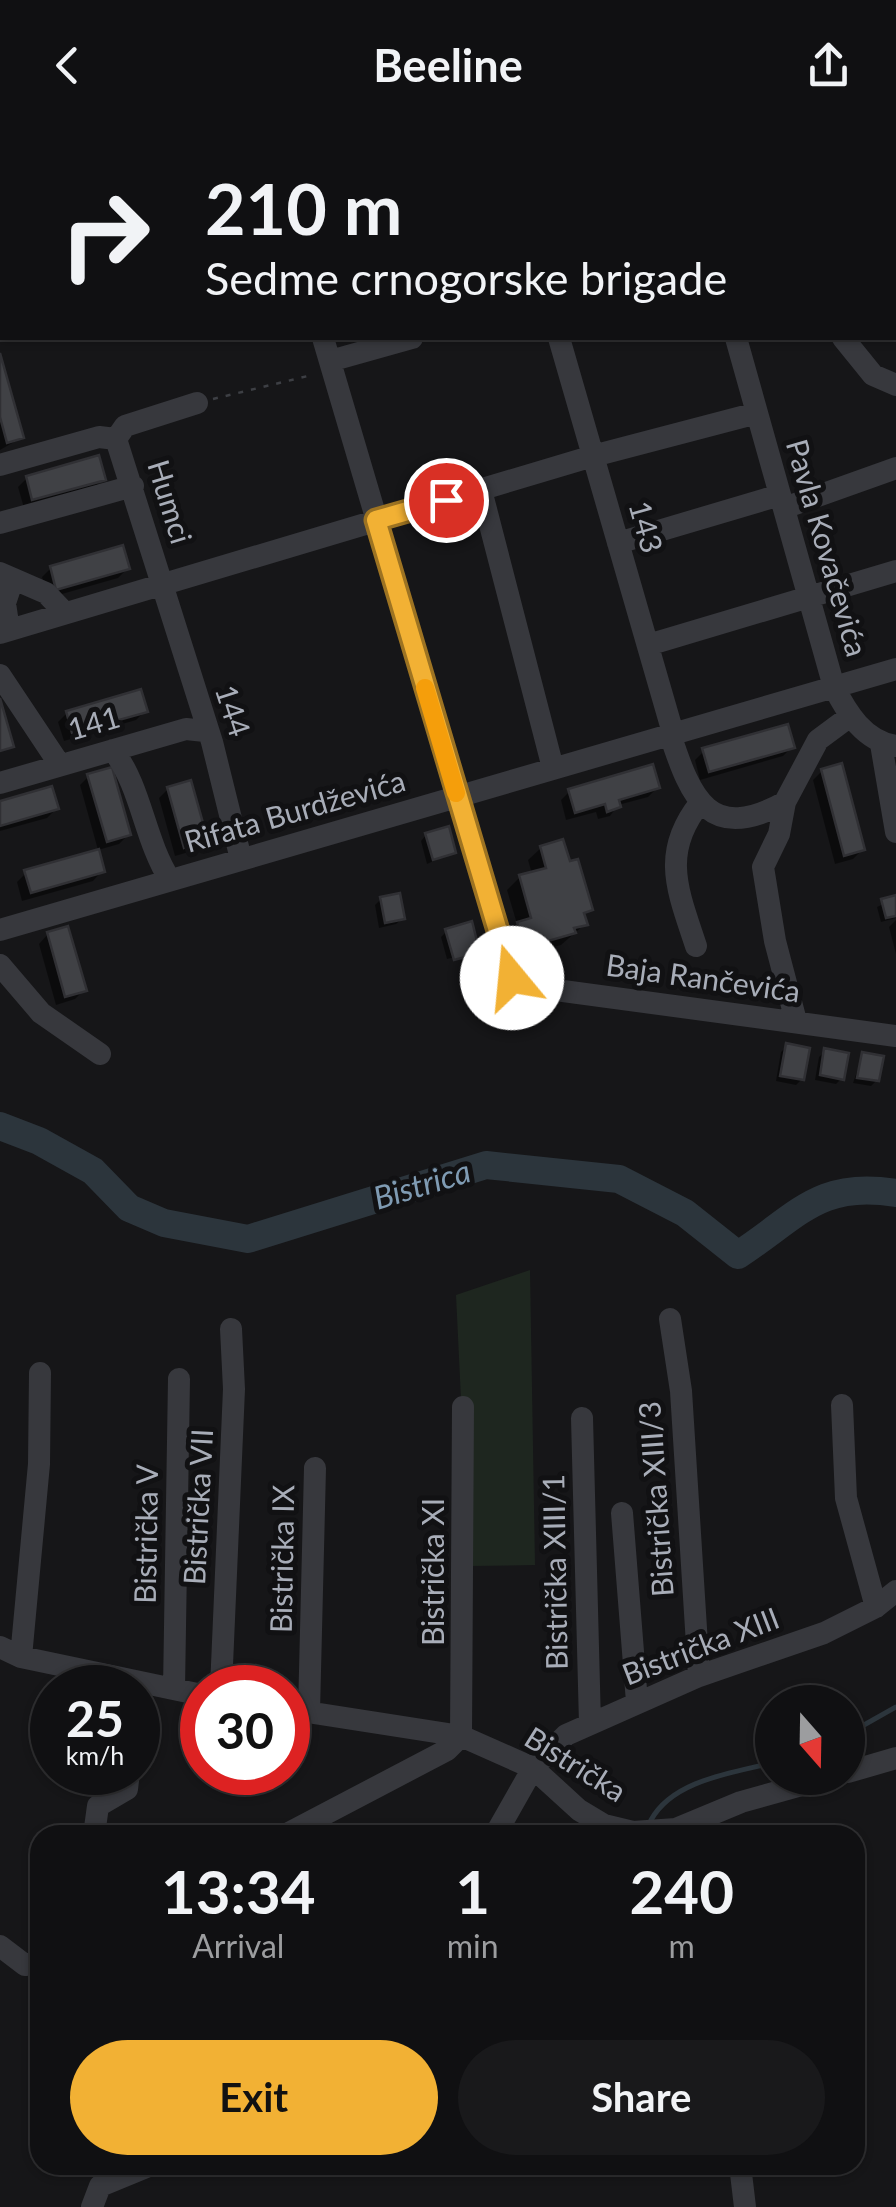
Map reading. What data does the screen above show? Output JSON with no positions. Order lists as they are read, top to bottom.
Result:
{
  "streets": {
    "street": [
      "Humci",
      "143",
      "Pavla Kovačevića",
      "144",
      "141",
      "Rifata Burdževića",
      "Baja Rančevića",
      "Bistrička XIII/3",
      "Bistrička VII",
      "Bistrička V",
      "Bistrička IX",
      "Bistrička XI",
      "Bistrička XIII/1",
      "Bistrička XIII",
      "Bistrička"
    ]
  },
  "crossings": [
    ["Humci", "144"],
    ["143", "Rifata Burdževića"],
    ["Pavla Kovačevića", "Rifata Burdževića"],
    ["144", "141"],
    ["144", "Rifata Burdževića"],
    ["Rifata Burdževića", "Baja Rančevića"],
    ["Bistrička XIII/3", "Bistrička XIII"],
    ["Bistrička XI", "Bistrička"],
    ["Bistrička XIII/1", "Bistrička XIII"],
    ["Bistrička XIII", "Bistrička"]
  ],
  "water": ["Bistrica"],
  "north": "bottom",
  "page": {
    "header": "Beeline",
    "turn": ["210 m", "Sedme crnogorske brigade"],
    "speed": "25 km/h",
    "limit": "30",
    "eta": [
      "13:34",
      "Arrival",
      "1",
      "min",
      "240",
      "m"
    ],
    "buttons": ["Exit", "Share"]
  }
}
